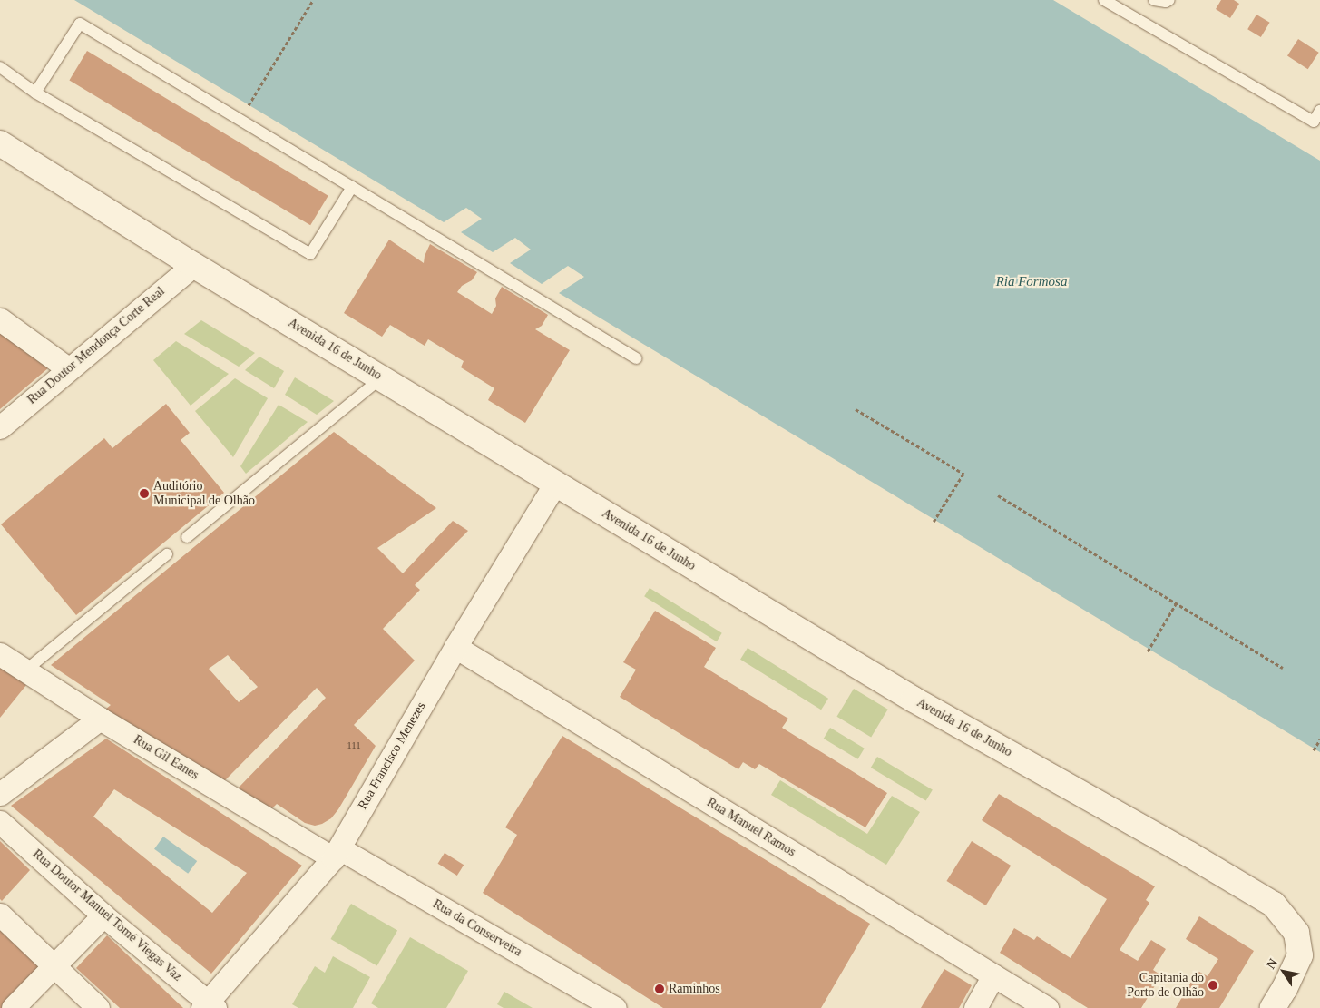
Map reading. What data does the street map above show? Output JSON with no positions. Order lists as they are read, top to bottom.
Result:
{
  "streets": {
    "main road": ["Avenida 16 de Junho"],
    "street": [
      "Rua Doutor Mendonça Corte Real",
      "Rua Francisco Menezes",
      "Rua Gil Eanes",
      "Rua Manuel Ramos",
      "Rua Doutor Manuel Tomé Viegas Vaz",
      "Rua da Conserveira"
    ]
  },
  "crossings": [
    ["Rua Doutor Mendonça Corte Real", "Avenida 16 de Junho"],
    ["Avenida 16 de Junho", "Rua Francisco Menezes"],
    ["Rua Francisco Menezes", "Rua Gil Eanes"],
    ["Rua Francisco Menezes", "Rua Manuel Ramos"],
    ["Rua Francisco Menezes", "Rua Doutor Manuel Tomé Viegas Vaz"],
    ["Rua Francisco Menezes", "Rua da Conserveira"],
    ["Rua Gil Eanes", "Rua da Conserveira"]
  ],
  "water": ["Ria Formosa"],
  "places": ["Auditório Municipal de Olhão", "Capitania do Porto de Olhão", "Raminhos"],
  "house_numbers": ["111"],
  "north": "top left"
}
